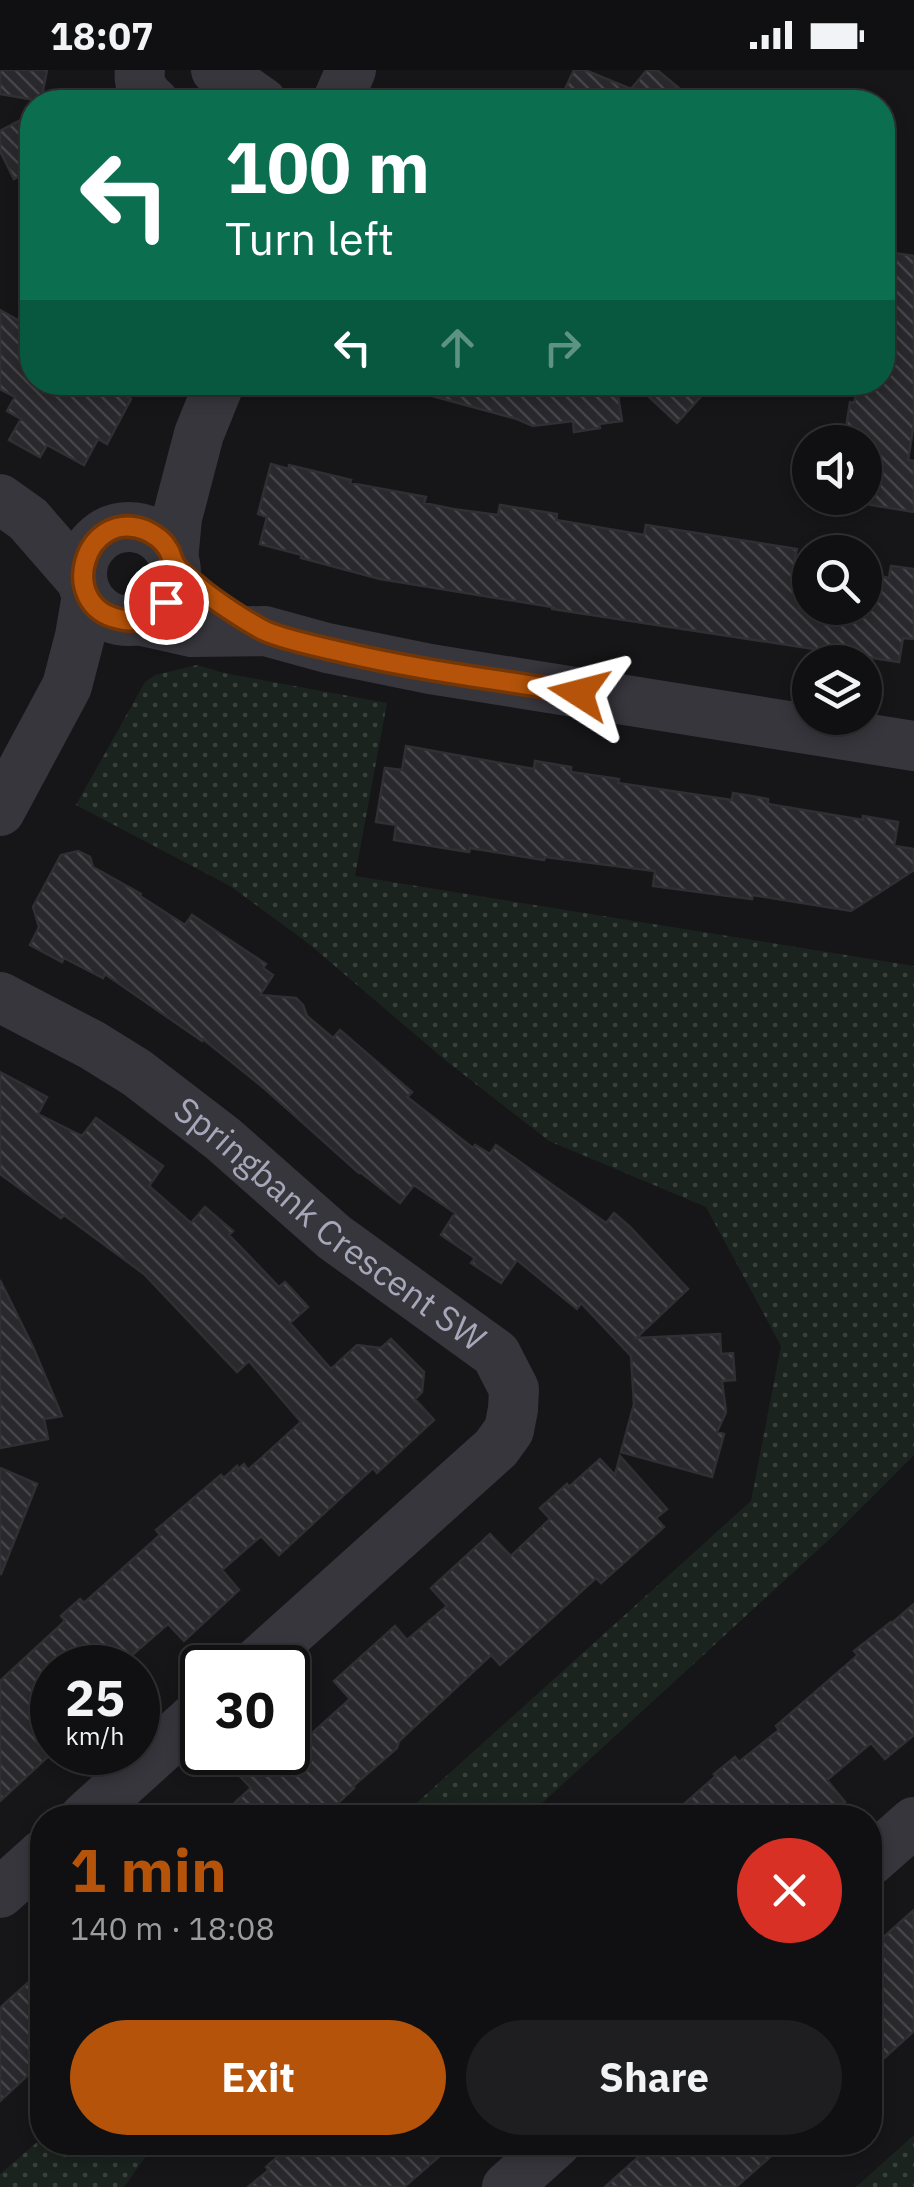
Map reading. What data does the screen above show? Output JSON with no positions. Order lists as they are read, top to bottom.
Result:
{
  "streets": {
    "street": ["Springbank Crescent SW"]
  },
  "page": {
    "status": "18:07",
    "turn": ["100 m", "Turn left"],
    "speed": "25 km/h",
    "limit": "30",
    "heading": ["1 min", "140 m · 18:08"],
    "buttons": ["Exit", "Share"]
  }
}
